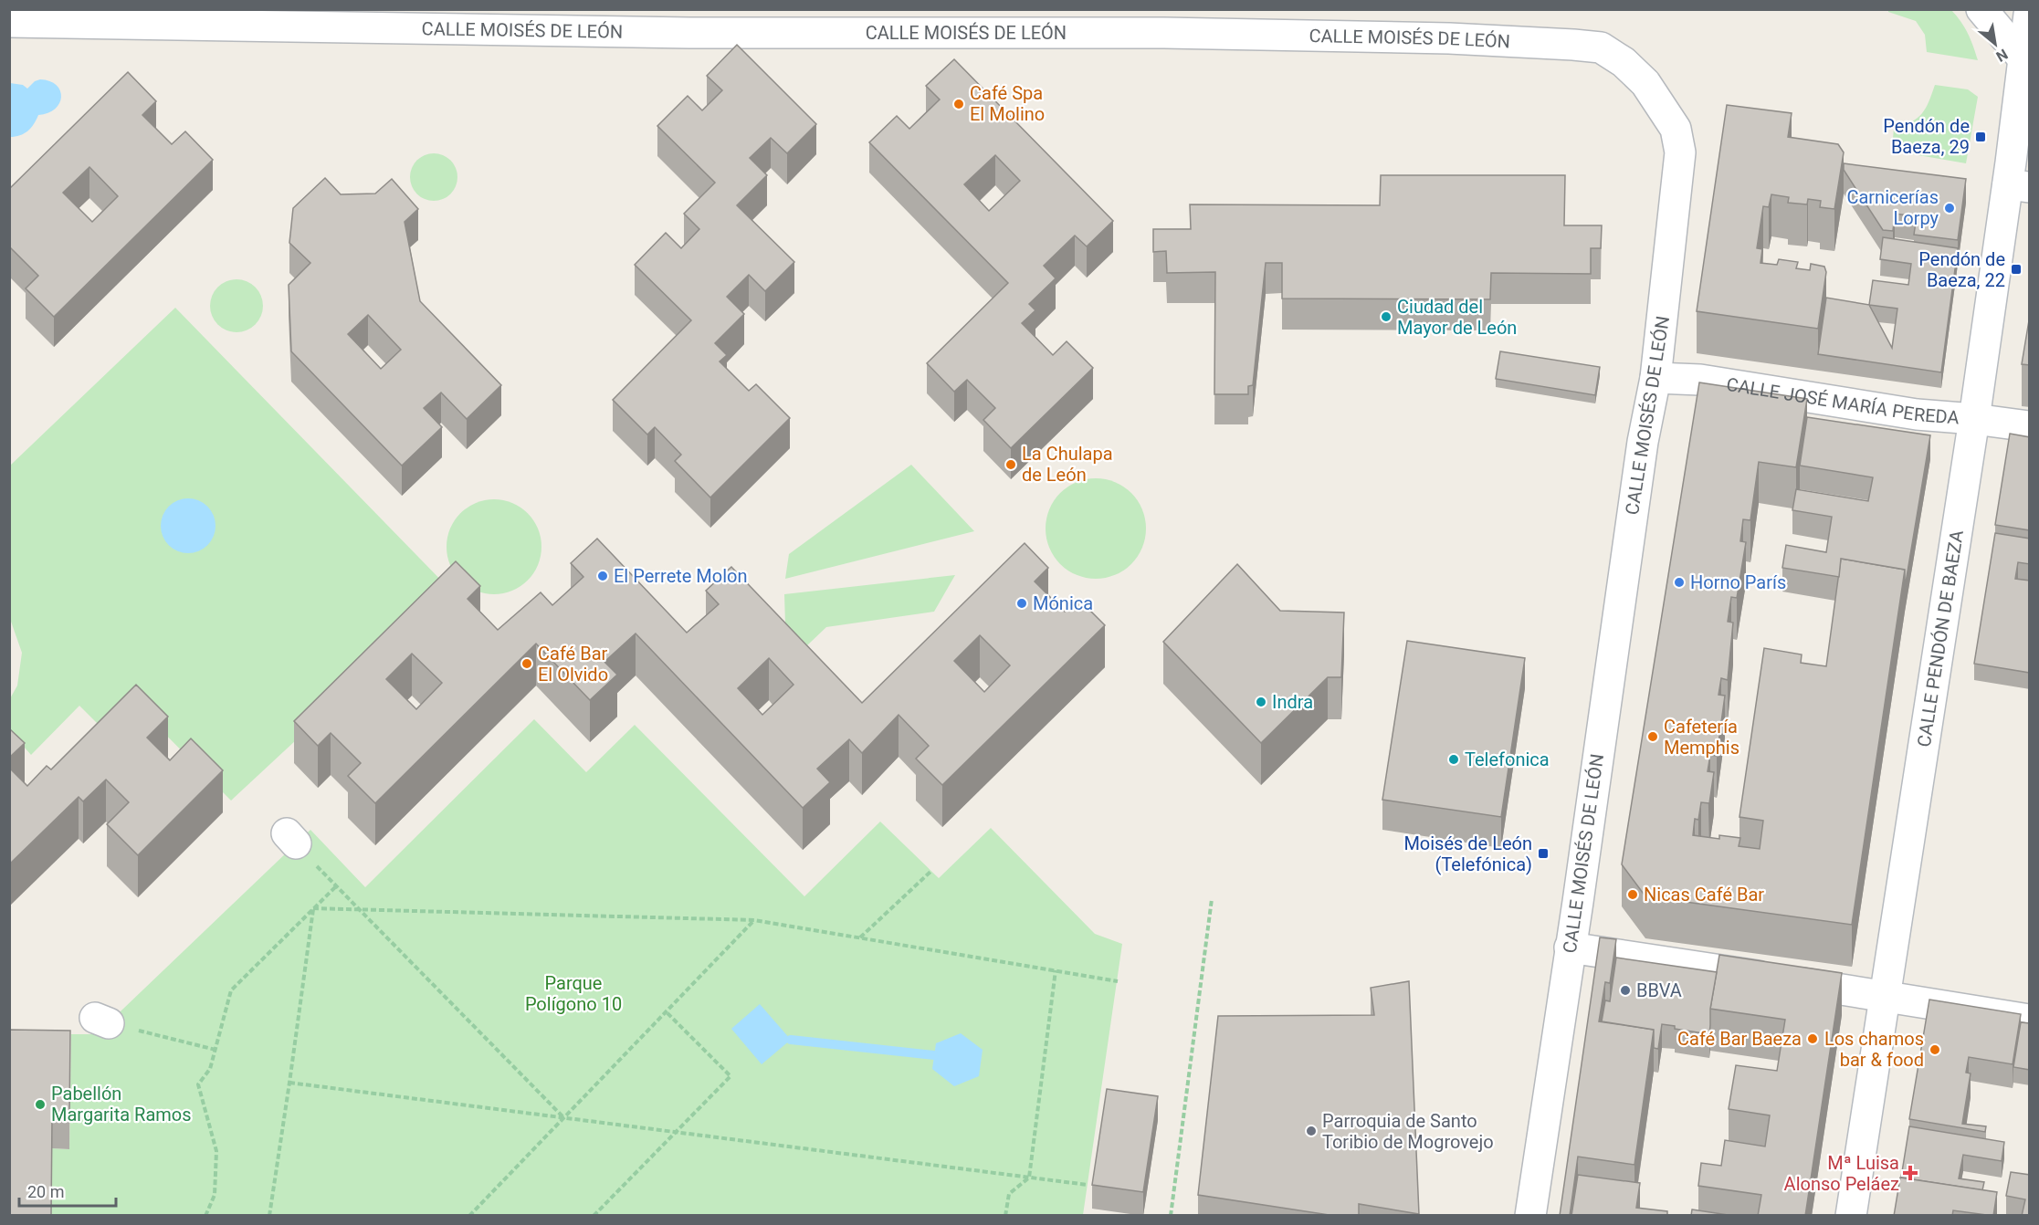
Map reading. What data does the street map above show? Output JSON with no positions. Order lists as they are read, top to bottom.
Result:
{
  "streets": {
    "street": ["CALLE MOISÉS DE LEÓN", "CALLE JOSÉ MARÍA PEREDA", "CALLE PENDÓN DE BAEZA"]
  },
  "crossings": [
    ["CALLE MOISÉS DE LEÓN", "CALLE JOSÉ MARÍA PEREDA"],
    ["CALLE JOSÉ MARÍA PEREDA", "CALLE PENDÓN DE BAEZA"]
  ],
  "parks": ["Parque Polígono 10"],
  "places": {
    "other": [
      "Café Spa El Molino",
      "Carnicerías Lorpy",
      "Ciudad del Mayor de León",
      "La Chulapa de León",
      "El Perrete Molon",
      "Horno París",
      "Mónica",
      "Café Bar El Olvido",
      "Indra",
      "Cafetería Memphis",
      "Telefonica",
      "Nicas Café Bar",
      "BBVA",
      "Café Bar Baeza",
      "Los chamos bar & food",
      "Pabellón Margarita Ramos",
      "Parroquia de Santo Toribio de Mogrovejo"
    ],
    "transit": ["Pendón de Baeza, 29", "Pendón de Baeza, 22", "Moisés de León (Telefónica)"],
    "health": ["Mª Luisa Alonso Peláez"]
  },
  "scale_bar": "20 m",
  "north": "bottom right"
}
